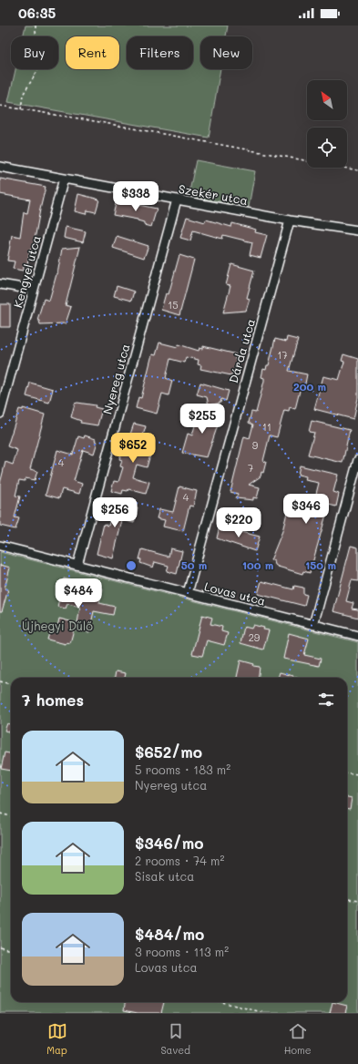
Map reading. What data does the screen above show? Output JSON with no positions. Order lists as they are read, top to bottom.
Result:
{
  "streets": {
    "street": [
      "Szekér utca",
      "Kengyel utca",
      "Dárda utca",
      "Nyereg utca",
      "Lovas utca"
    ]
  },
  "crossings": [
    ["Szekér utca", "Kengyel utca"],
    ["Szekér utca", "Dárda utca"],
    ["Szekér utca", "Nyereg utca"],
    ["Dárda utca", "Lovas utca"],
    ["Nyereg utca", "Lovas utca"]
  ],
  "parks": ["Újhegyi Dűlő"],
  "house_numbers": [
    "15",
    "17",
    "11",
    "9",
    "4",
    "7",
    "4",
    "29"
  ],
  "north": "top left",
  "page": {
    "status": "06:35",
    "chip": [
      "Buy",
      "Rent",
      "Filters",
      "New"
    ],
    "price": [
      "$338",
      "$255",
      "$652",
      "$346",
      "$256",
      "$220",
      "$484"
    ],
    "heading": "7 homes",
    "list": [
      {
        "name": "$652/mo",
        "note": "5 rooms · 183 m² · Nyereg utca"
      },
      {
        "name": "$346/mo",
        "note": "2 rooms · 74 m² · Sisak utca"
      },
      {
        "name": "$484/mo",
        "note": "3 rooms · 113 m² · Lovas utca"
      }
    ],
    "tabs": ["Map", "Saved", "Home"]
  },
  "rings": [
    "200 m",
    "50 m",
    "100 m",
    "150 m"
  ]
}
